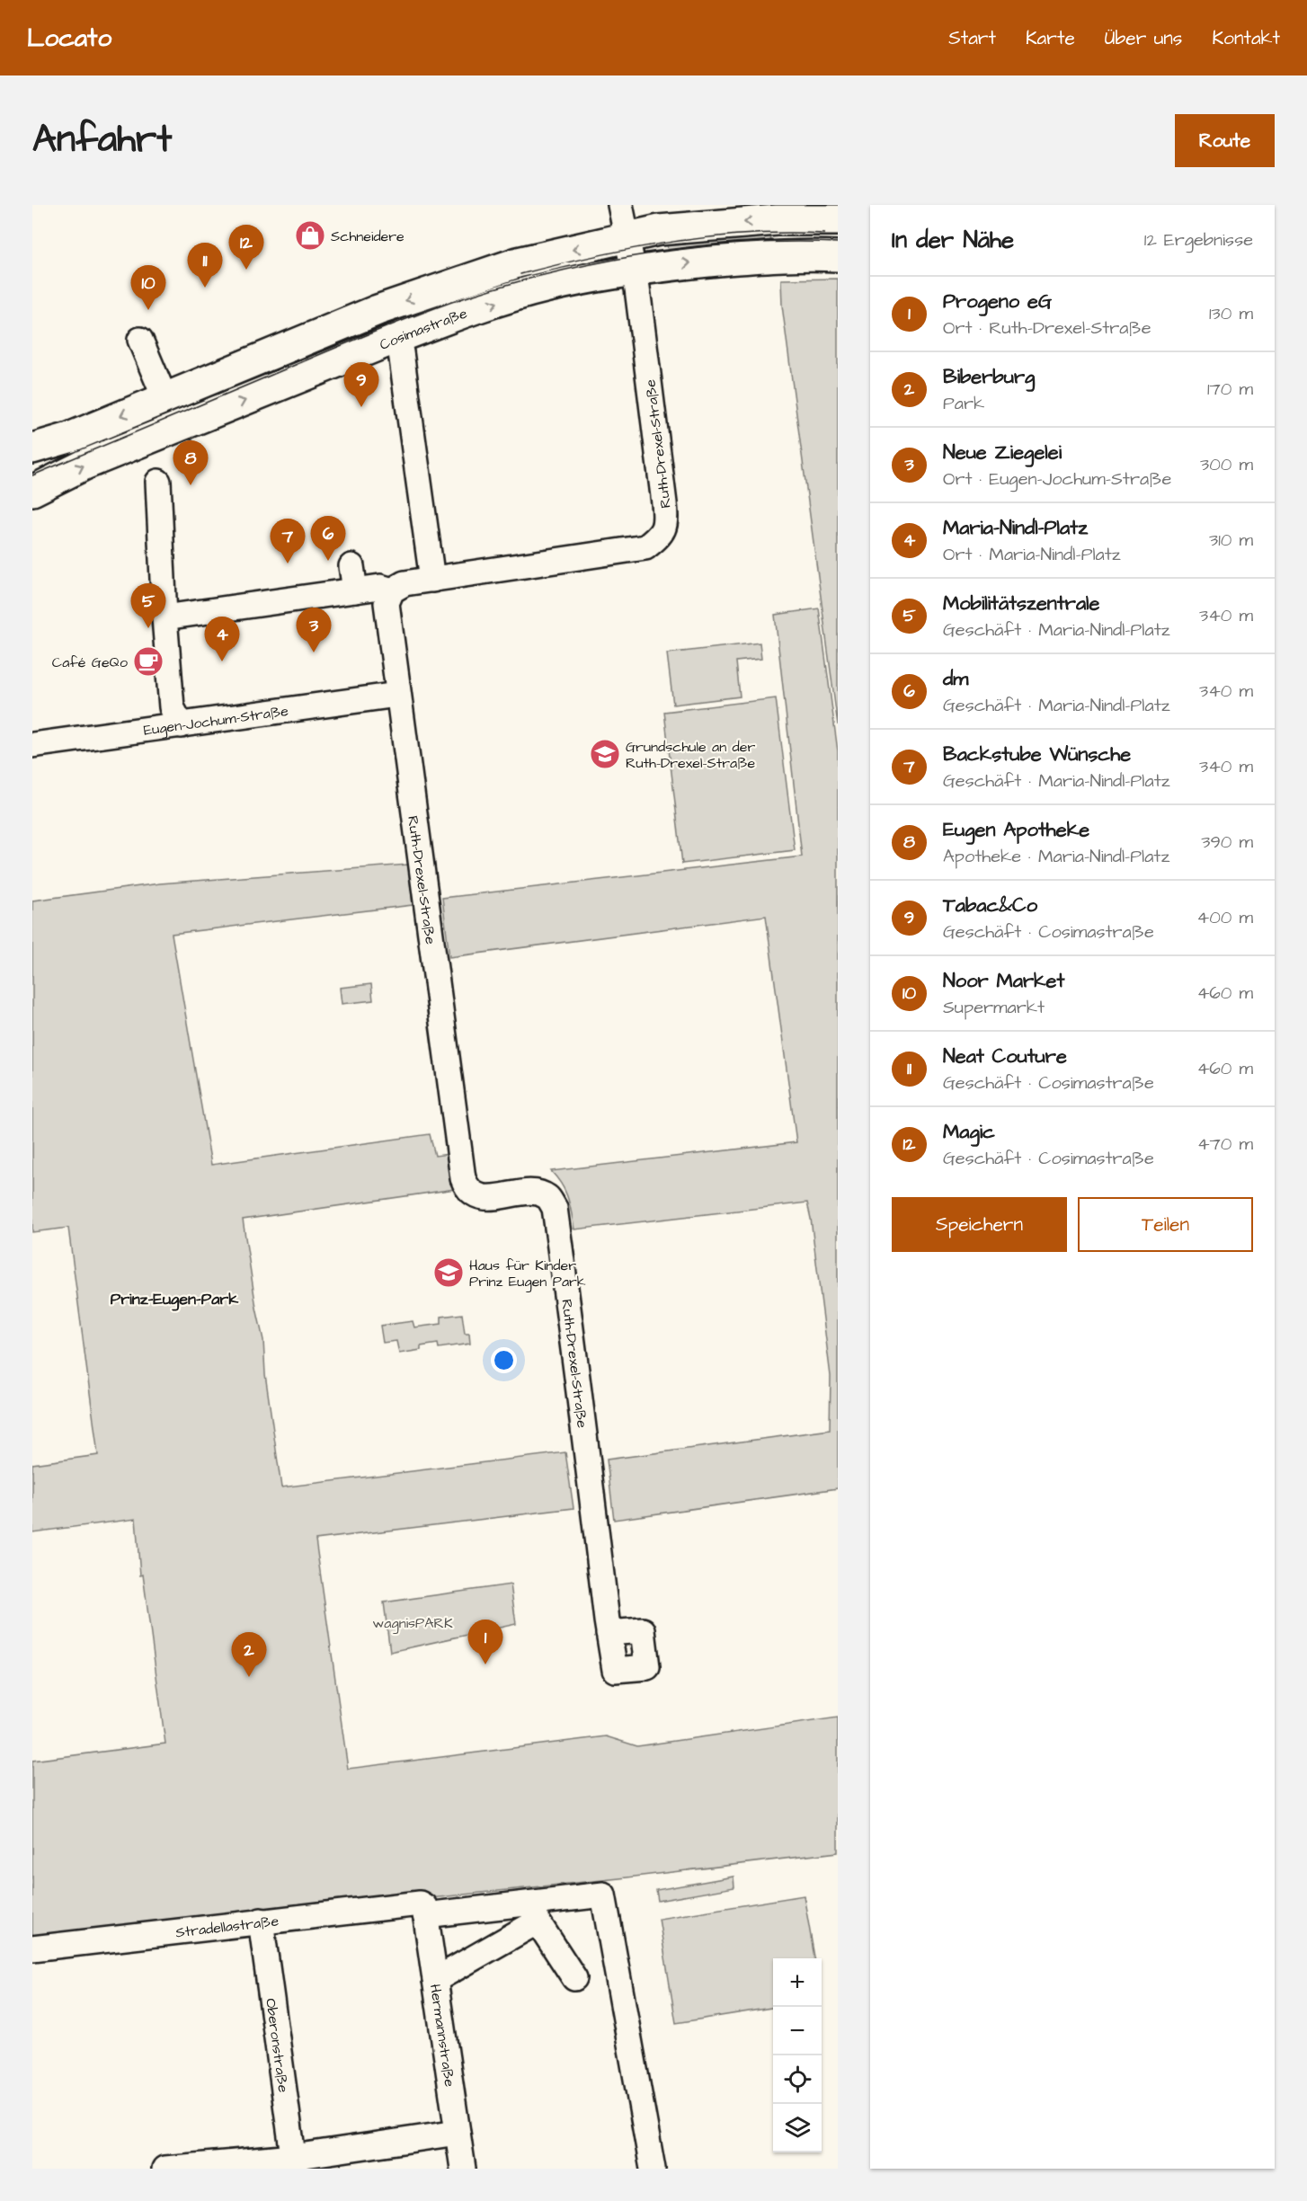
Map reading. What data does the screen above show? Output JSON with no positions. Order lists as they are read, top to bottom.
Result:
{
  "streets": {
    "main road": ["Cosimastraße"],
    "street": [
      "Ruth-Drexel-Straße",
      "Eugen-Jochum-Straße",
      "Stradellastraße",
      "Hermannstraße",
      "Oberonstraße"
    ]
  },
  "crossings": [
    ["Cosimastraße", "Ruth-Drexel-Straße"],
    ["Ruth-Drexel-Straße", "Eugen-Jochum-Straße"],
    ["Stradellastraße", "Hermannstraße"],
    ["Stradellastraße", "Oberonstraße"]
  ],
  "districts": ["Prinz-Eugen-Park"],
  "parks": ["wagnisPARK"],
  "places": {
    "shop": ["Schneidere"],
    "cafe": ["Café GeQo"],
    "school or university": ["Grundschule an der Ruth-Drexel-Straße", "Haus für Kinder Prinz Eugen Park"]
  },
  "page": {
    "header": "Locato",
    "nav": [
      "Start",
      "Karte",
      "Über uns",
      "Kontakt"
    ],
    "title": "Anfahrt",
    "buttons": [
      "Route",
      ["Speichern", "Teilen"]
    ],
    "heading": ["In der Nähe", "12 Ergebnisse"],
    "pins": [
      "12",
      "11",
      "10",
      "9",
      "8",
      "6",
      "7",
      "5",
      "3",
      "4",
      "1",
      "2"
    ],
    "list": [
      {
        "mark": "1",
        "name": "Progeno eG",
        "note": "Ort · Ruth-Drexel-Straße",
        "value": "130 m"
      },
      {
        "mark": "2",
        "name": "Biberburg",
        "note": "Park",
        "value": "170 m"
      },
      {
        "mark": "3",
        "name": "Neue Ziegelei",
        "note": "Ort · Eugen-Jochum-Straße",
        "value": "300 m"
      },
      {
        "mark": "4",
        "name": "Maria-Nindl-Platz",
        "note": "Ort · Maria-Nindl-Platz",
        "value": "310 m"
      },
      {
        "mark": "5",
        "name": "Mobilitätszentrale",
        "note": "Geschäft · Maria-Nindl-Platz",
        "value": "340 m"
      },
      {
        "mark": "6",
        "name": "dm",
        "note": "Geschäft · Maria-Nindl-Platz",
        "value": "340 m"
      },
      {
        "mark": "7",
        "name": "Backstube Wünsche",
        "note": "Geschäft · Maria-Nindl-Platz",
        "value": "340 m"
      },
      {
        "mark": "8",
        "name": "Eugen Apotheke",
        "note": "Apotheke · Maria-Nindl-Platz",
        "value": "390 m"
      },
      {
        "mark": "9",
        "name": "Tabac&Co",
        "note": "Geschäft · Cosimastraße",
        "value": "400 m"
      },
      {
        "mark": "10",
        "name": "Noor Market",
        "note": "Supermarkt",
        "value": "460 m"
      },
      {
        "mark": "11",
        "name": "Neat Couture",
        "note": "Geschäft · Cosimastraße",
        "value": "460 m"
      },
      {
        "mark": "12",
        "name": "Magic",
        "note": "Geschäft · Cosimastraße",
        "value": "470 m"
      }
    ],
    "map_buttons": ["+", "−"]
  }
}
